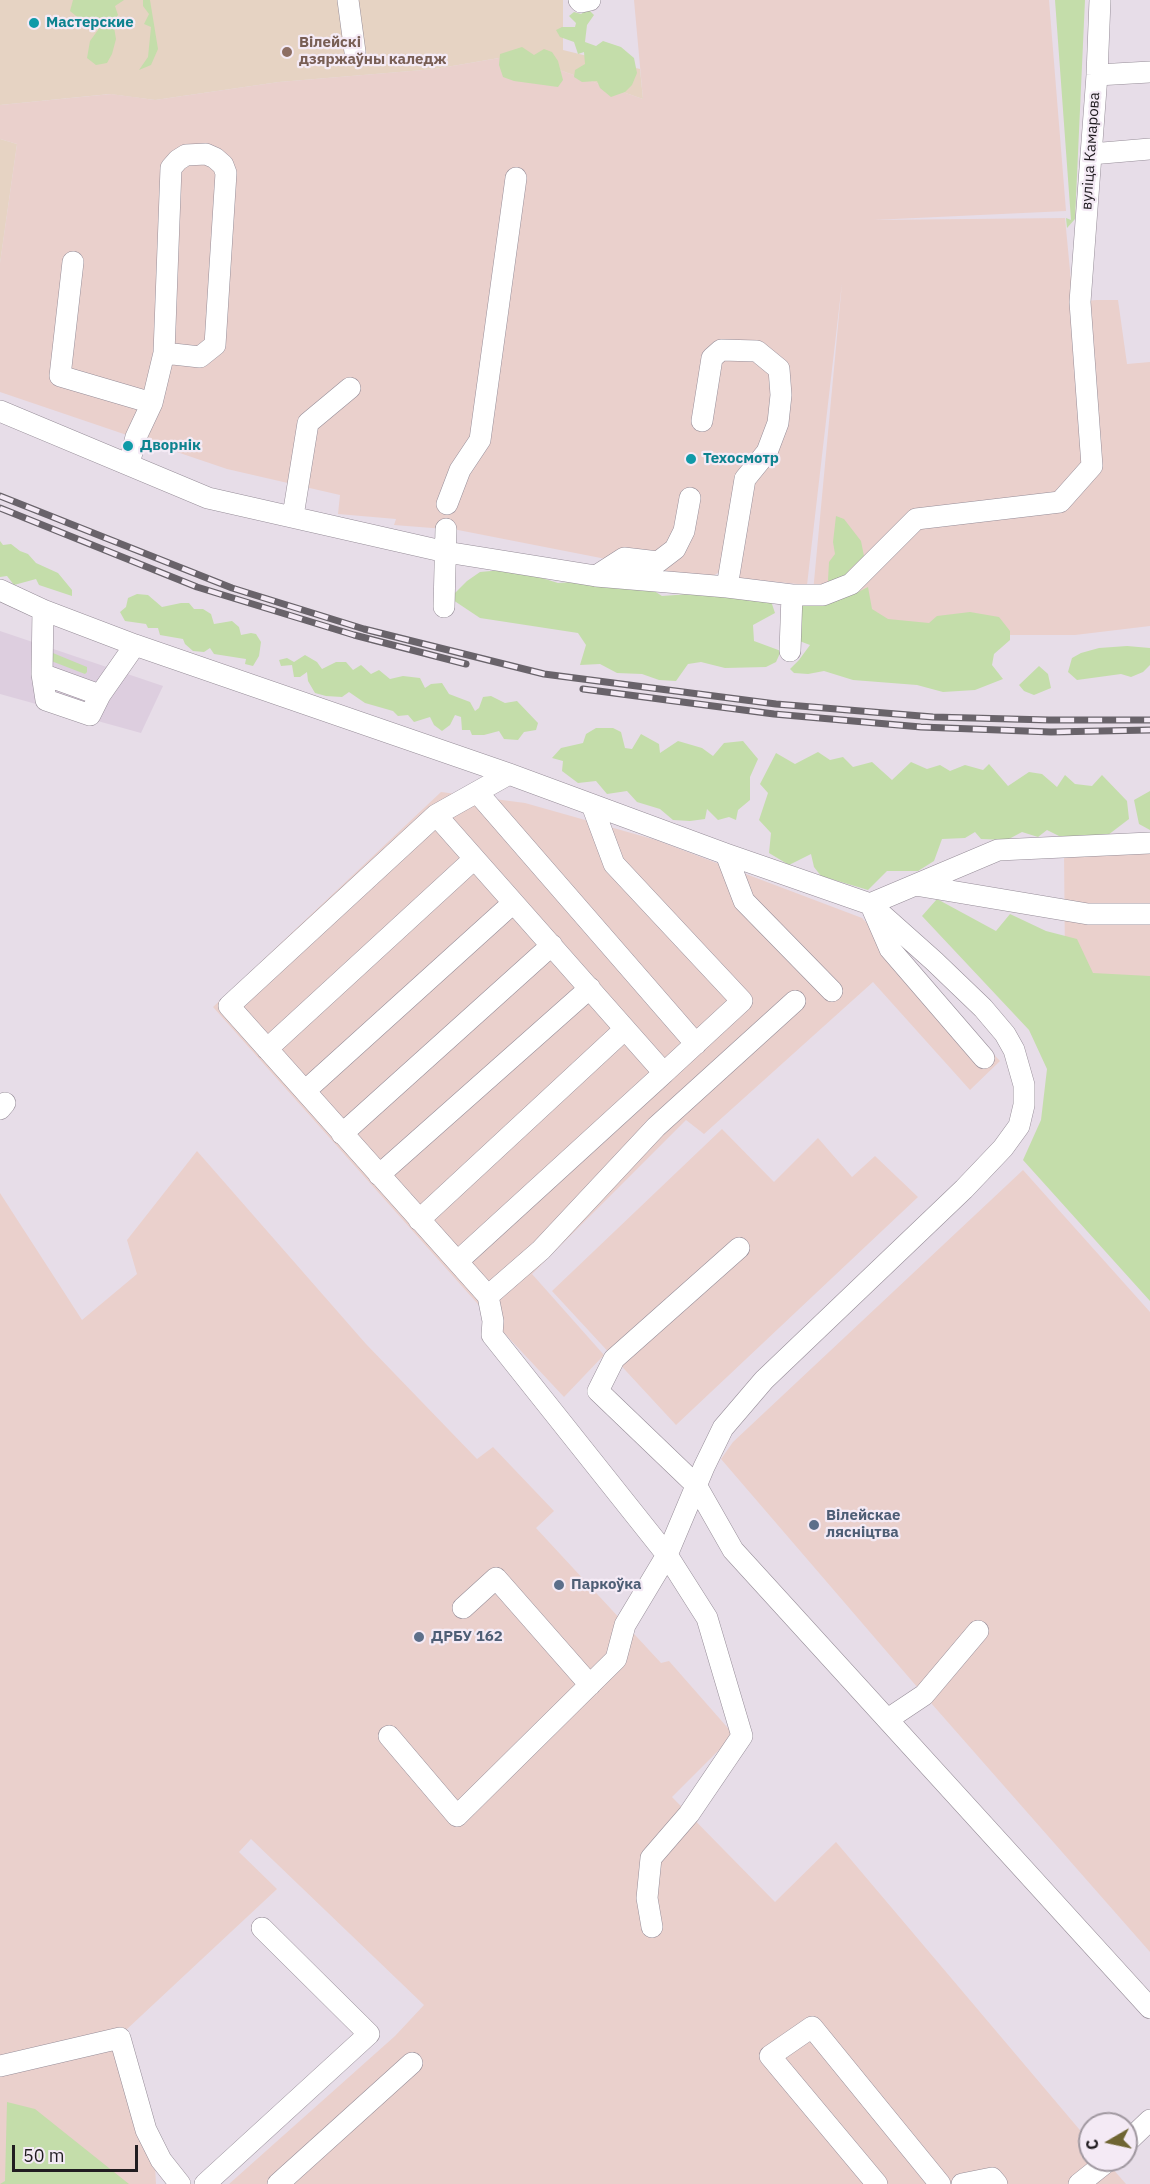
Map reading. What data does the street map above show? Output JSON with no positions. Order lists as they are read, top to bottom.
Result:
{
  "streets": {
    "street": ["вуліца Камарова"]
  },
  "places": [
    "Мастерские",
    "Вілейскі дзяржаўны каледж",
    "Дворнік",
    "Техосмотр",
    "Вілейскае лясніцтва",
    "Паркоўка",
    "ДРБУ 162"
  ],
  "scale_bar": "50 m",
  "north": "left"
}
